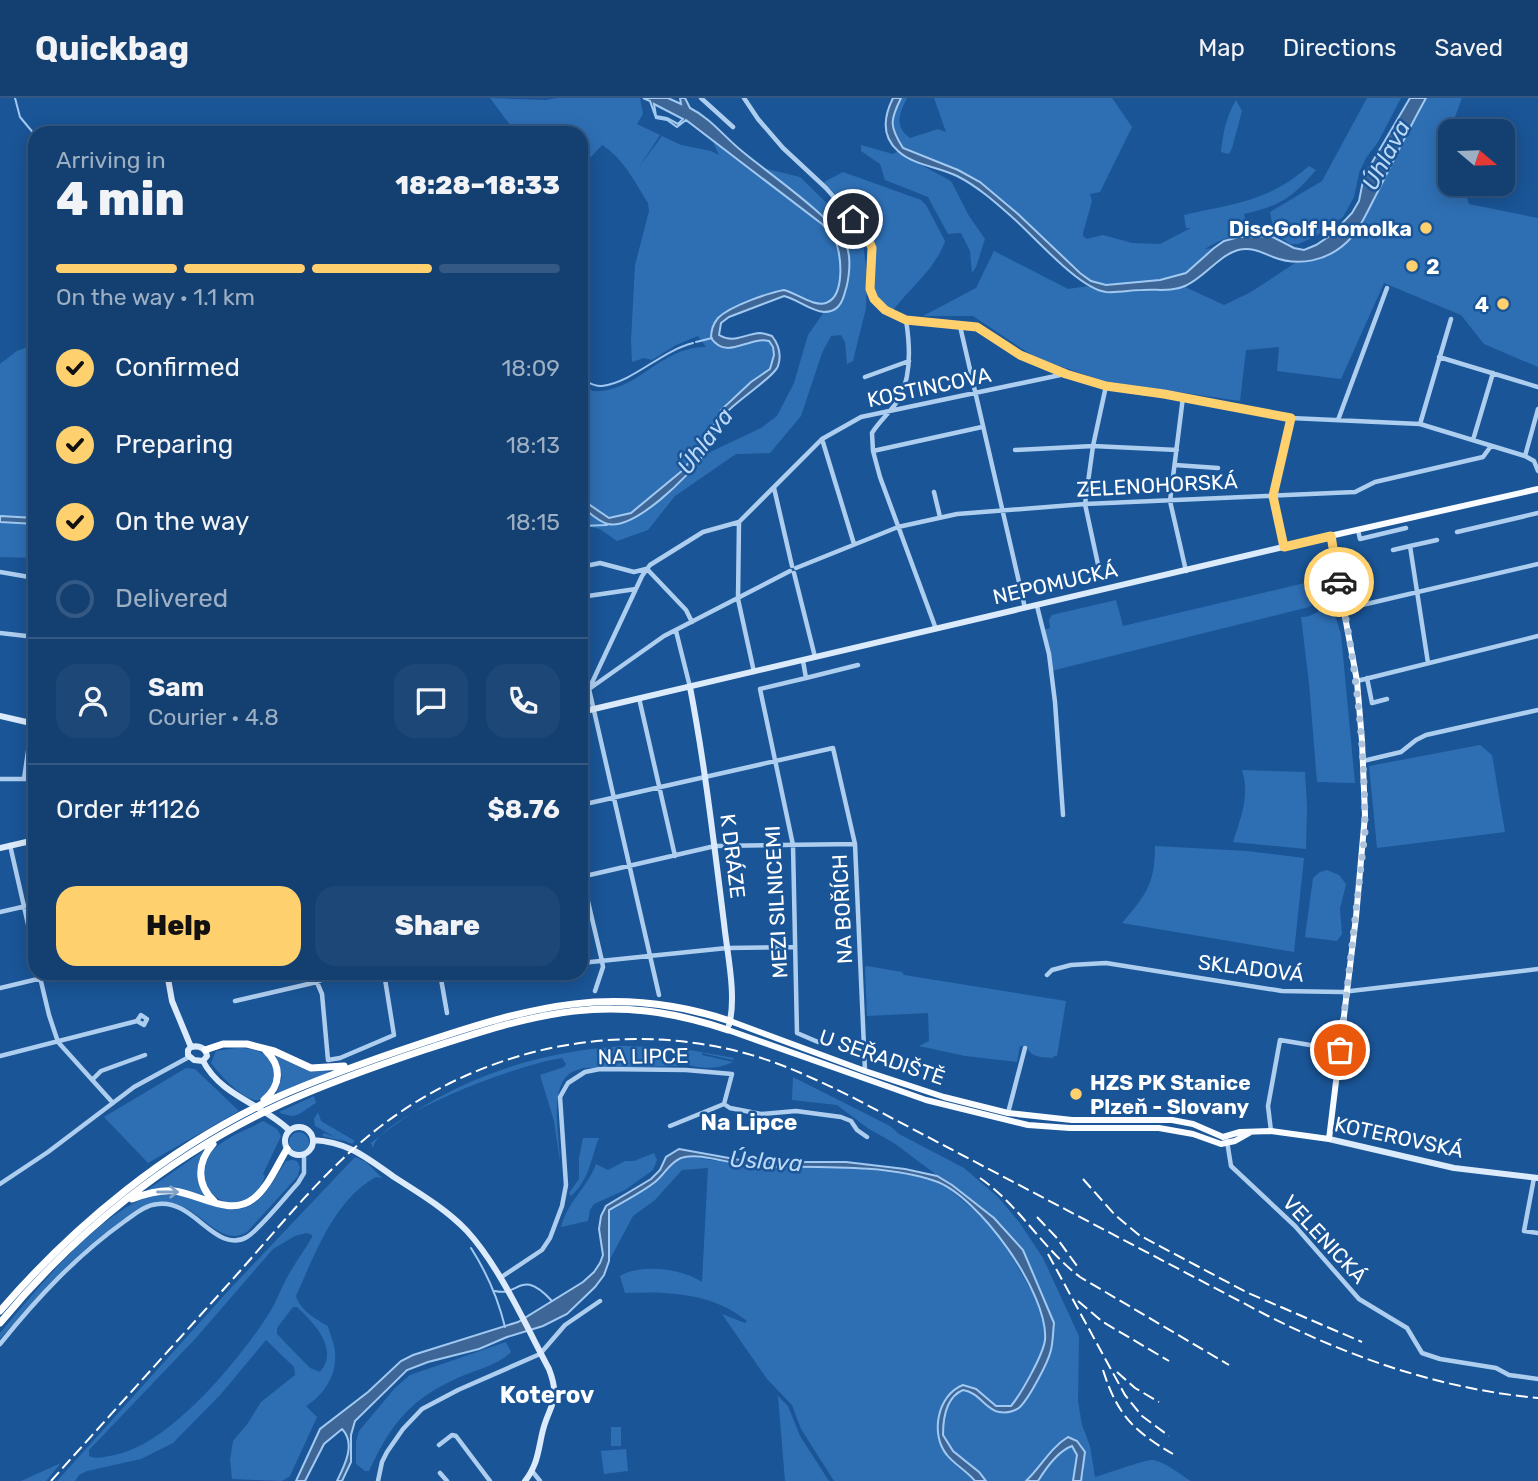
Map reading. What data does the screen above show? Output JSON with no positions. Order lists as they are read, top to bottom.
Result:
{
  "streets": {
    "highway": ["U SEŘADIŠTĚ"],
    "main road": ["NEPOMUCKÁ", "KOTEROVSKÁ"],
    "street": [
      "KOSTINCOVA",
      "ZELENOHORSKÁ",
      "K DRÁZE",
      "MEZI SILNICEMI",
      "NA BOŘÍCH",
      "SKLADOVÁ",
      "NA LIPCE",
      "VELENICKÁ"
    ]
  },
  "crossings": [
    ["KOSTINCOVA", "ZELENOHORSKÁ"],
    ["NEPOMUCKÁ", "K DRÁZE"],
    ["K DRÁZE", "U SEŘADIŠTĚ"],
    ["MEZI SILNICEMI", "NA BOŘÍCH"],
    ["NA BOŘÍCH", "U SEŘADIŠTĚ"],
    ["U SEŘADIŠTĚ", "KOTEROVSKÁ"],
    ["U SEŘADIŠTĚ", "VELENICKÁ"],
    ["KOTEROVSKÁ", "VELENICKÁ"]
  ],
  "districts": ["Na Lipce", "Koterov"],
  "water": ["Úhlava", "Úslava"],
  "places": [
    "DiscGolf Homolka",
    "2",
    "4",
    "HZS PK Stanice Plzeň - Slovany"
  ],
  "north": "right",
  "page": {
    "header": "Quickbag",
    "nav": ["Map", "Directions", "Saved"],
    "heading": ["4 min", "Arriving in", "18:28–18:33"],
    "panel": [
      "Sam",
      "Courier · 4.8",
      "Order #1126",
      "$8.76"
    ],
    "bar": "On the way · 1.1 km",
    "list": [
      ["Confirmed", "18:09"],
      ["Preparing", "18:13"],
      ["On the way", "18:15"],
      "Delivered"
    ],
    "buttons": ["Help", "Share"]
  }
}
